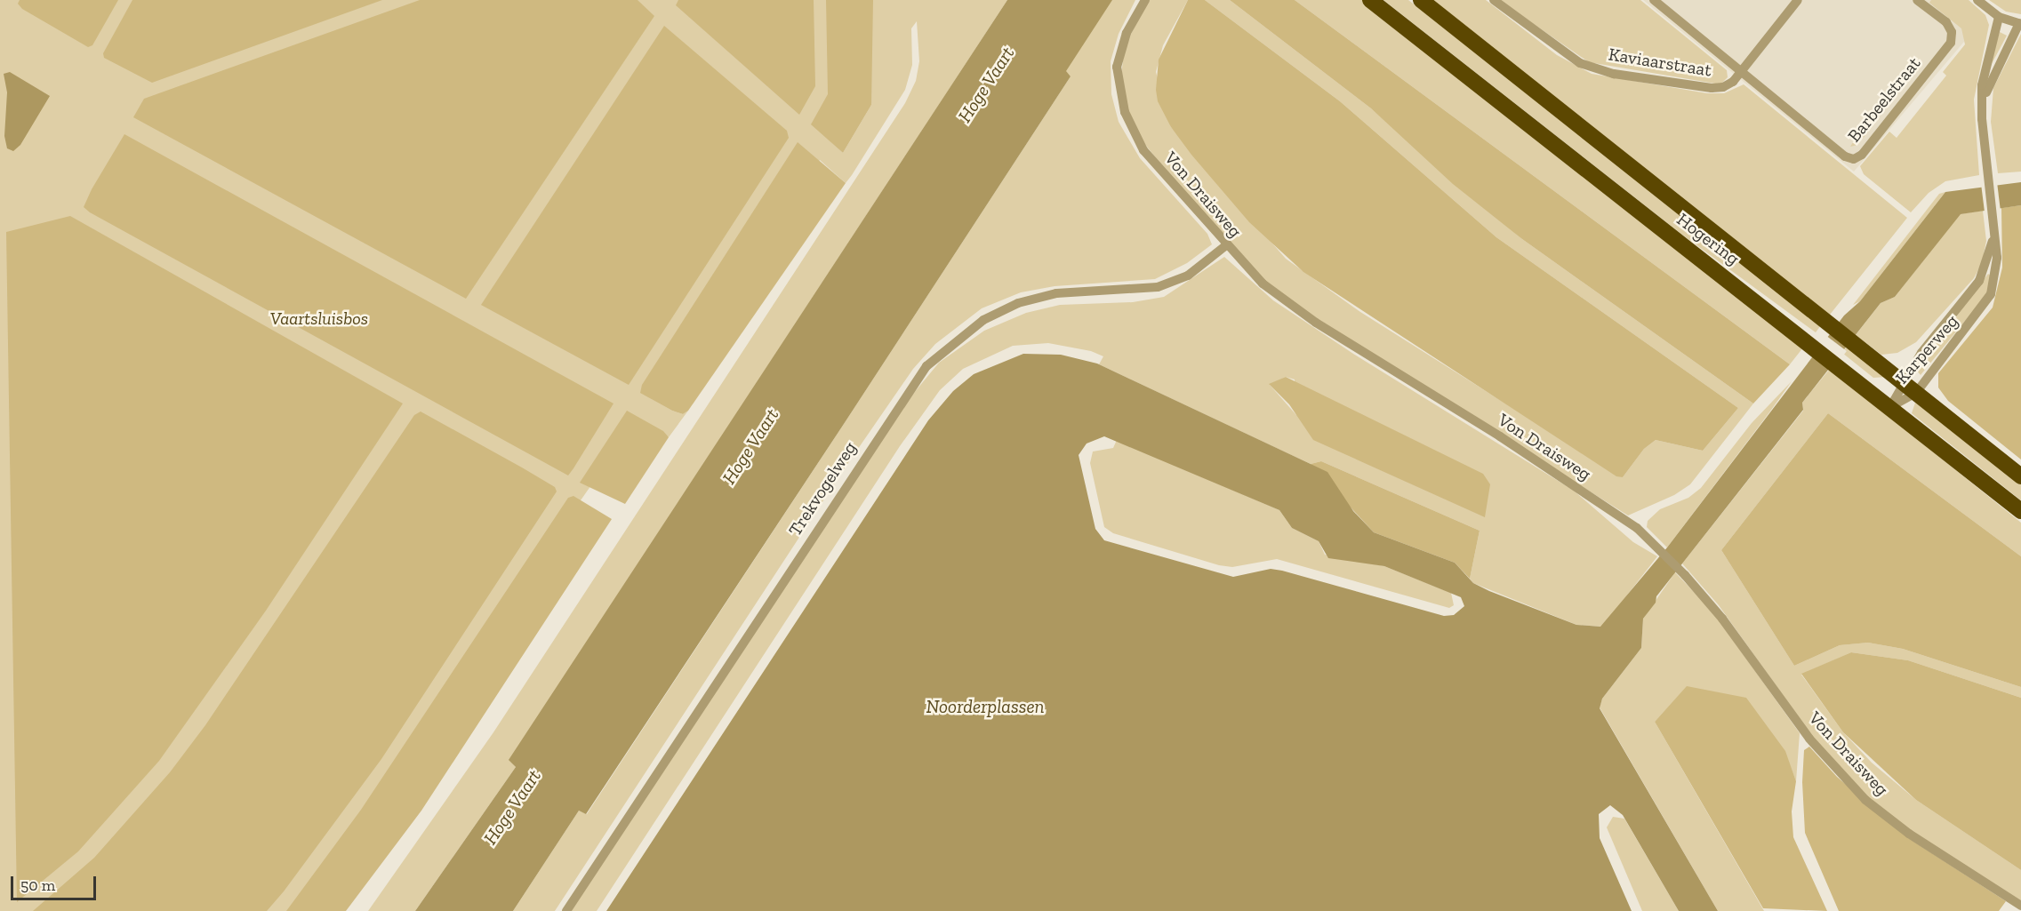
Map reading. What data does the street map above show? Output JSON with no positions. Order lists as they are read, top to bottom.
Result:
{
  "streets": {
    "highway": ["Hogering"],
    "street": [
      "Kaviaarstraat",
      "Barbeelstraat",
      "Von Draisweg",
      "Karperweg",
      "Trekvogelweg"
    ]
  },
  "crossings": [
    ["Kaviaarstraat", "Barbeelstraat"],
    ["Von Draisweg", "Trekvogelweg"],
    ["Hogering", "Karperweg"]
  ],
  "water": ["Hoge Vaart", "Noorderplassen"],
  "parks": ["Vaartsluisbos"],
  "scale_bar": "50 m"
}
